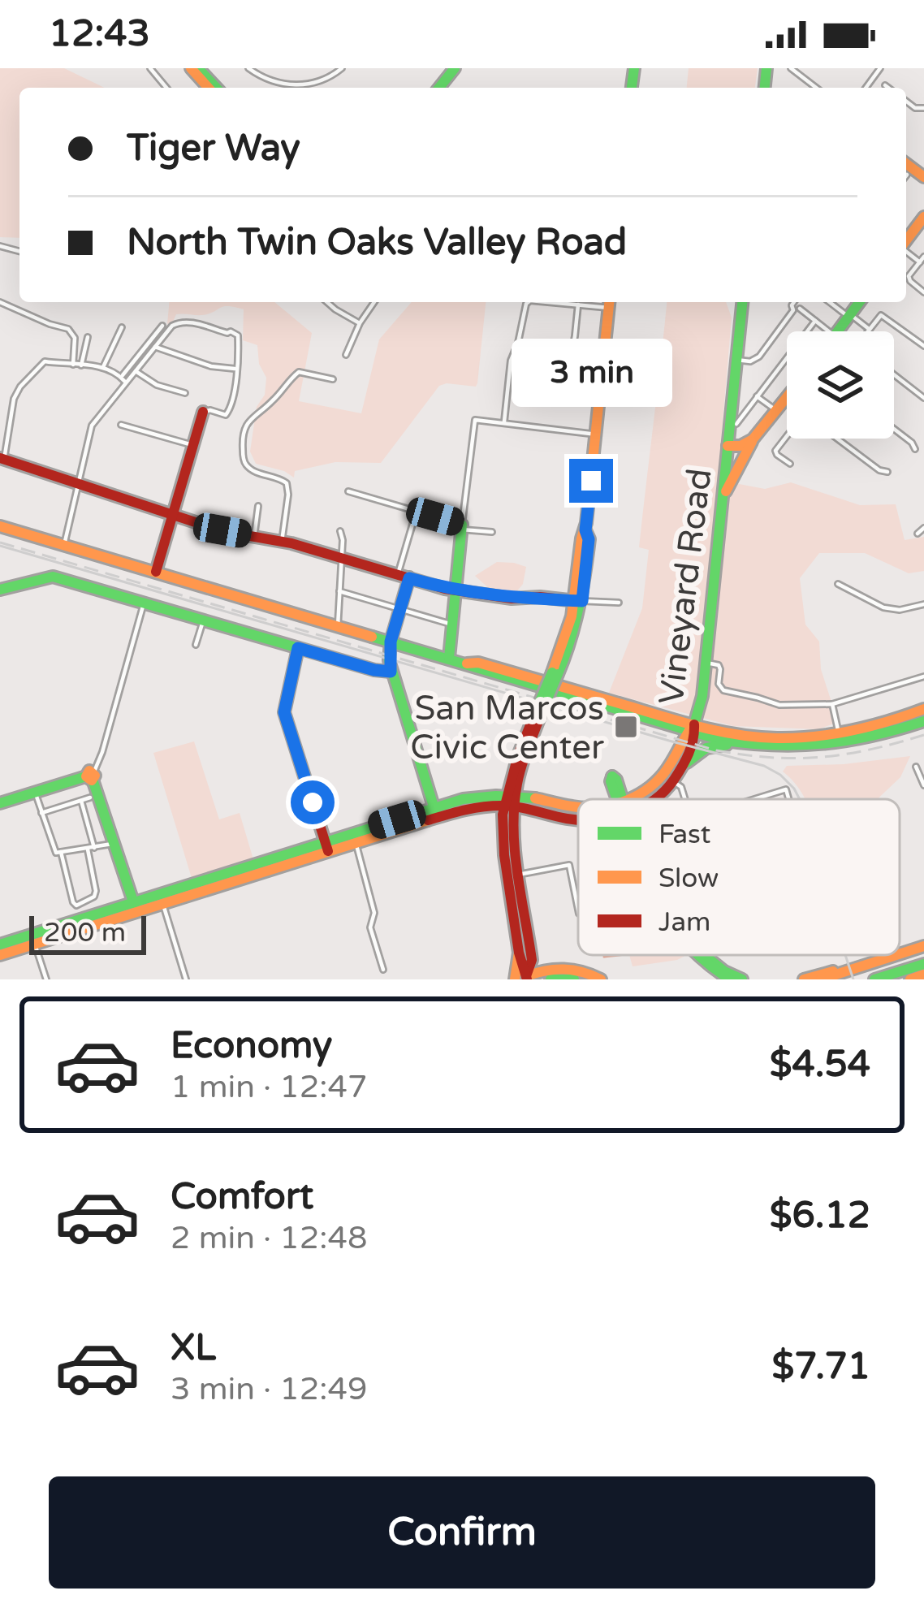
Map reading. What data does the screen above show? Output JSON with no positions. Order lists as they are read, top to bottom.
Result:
{
  "streets": {
    "main road": ["Vineyard Road"]
  },
  "places": {
    "transit": ["San Marcos Civic Center"]
  },
  "legend": ["Fast", "Slow", "Jam"],
  "scale_bar": "200 m",
  "page": {
    "status": "12:43",
    "banner": ["Tiger Way", "North Twin Oaks Valley Road"],
    "bubble": "3 min",
    "scale": "200 m",
    "list": [
      {
        "name": "Economy",
        "note": "1 min · 12:47",
        "value": "$4.54"
      },
      {
        "name": "Comfort",
        "note": "2 min · 12:48",
        "value": "$6.12"
      },
      {
        "name": "XL",
        "note": "3 min · 12:49",
        "value": "$7.71"
      }
    ],
    "buttons": "Confirm"
  }
}
